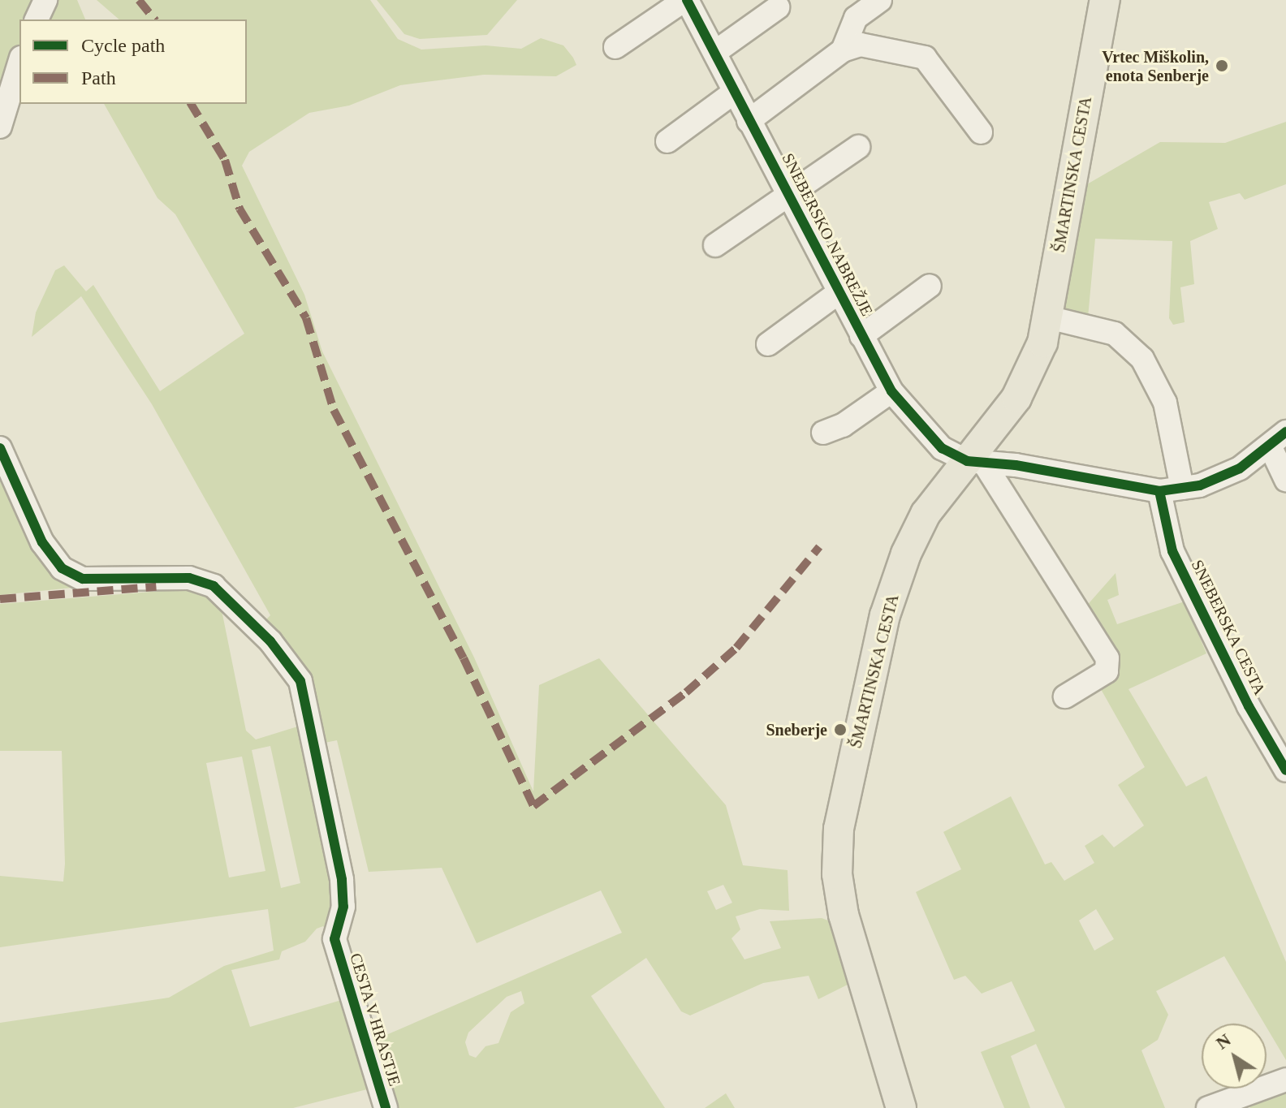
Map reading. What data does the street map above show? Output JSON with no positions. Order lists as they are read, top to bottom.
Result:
{
  "streets": {
    "main road": ["ŠMARTINSKA CESTA"],
    "street": ["SNEBERSKO NABREŽJE", "SNEBERSKA CESTA", "CESTA V HRASTJE"]
  },
  "crossings": [
    ["ŠMARTINSKA CESTA", "SNEBERSKO NABREŽJE"],
    ["ŠMARTINSKA CESTA", "SNEBERSKA CESTA"]
  ],
  "places": ["Vrtec Miškolin, enota Senberje", "Sneberje"],
  "legend": ["Cycle path", "Path"],
  "north": "top left"
}
